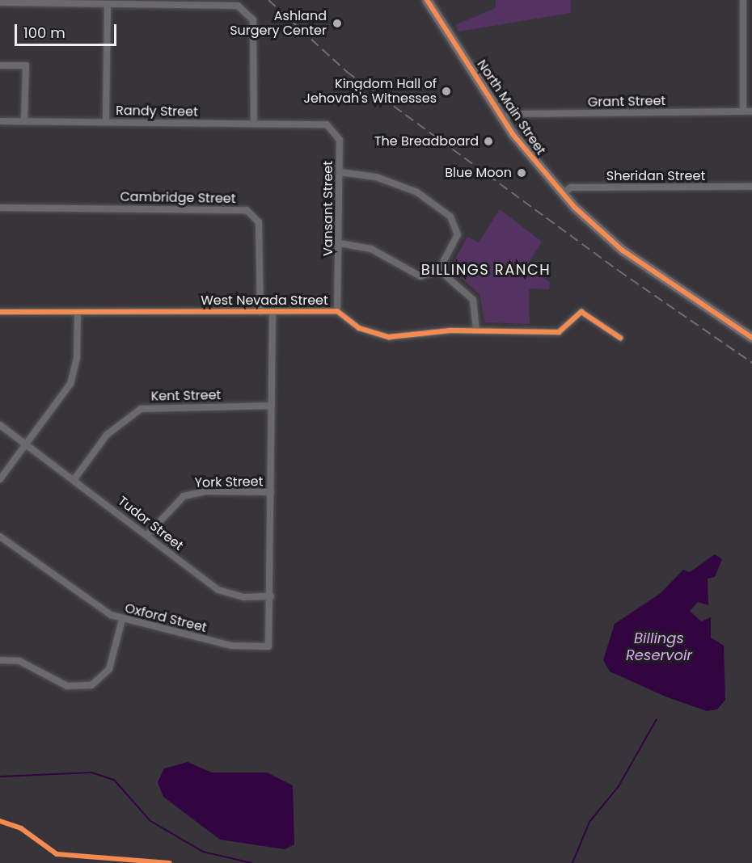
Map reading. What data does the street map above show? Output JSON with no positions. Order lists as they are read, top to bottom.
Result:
{
  "streets": {
    "main road": ["North Main Street"],
    "street": [
      "Grant Street",
      "Randy Street",
      "Sheridan Street",
      "Cambridge Street",
      "Vansant Street",
      "West Nevada Street",
      "Kent Street",
      "York Street",
      "Tudor Street",
      "Oxford Street"
    ]
  },
  "crossings": [
    ["Grant Street", "North Main Street"],
    ["North Main Street", "Sheridan Street"],
    ["Randy Street", "Vansant Street"],
    ["Cambridge Street", "West Nevada Street"],
    ["Vansant Street", "West Nevada Street"],
    ["Kent Street", "Tudor Street"],
    ["York Street", "Tudor Street"],
    ["Tudor Street", "Oxford Street"]
  ],
  "districts": ["BILLINGS RANCH"],
  "water": ["Billings Reservoir"],
  "places": [
    "Ashland Surgery Center",
    "Kingdom Hall of Jehovah's Witnesses",
    "The Breadboard",
    "Blue Moon"
  ],
  "scale_bar": "100 m"
}
